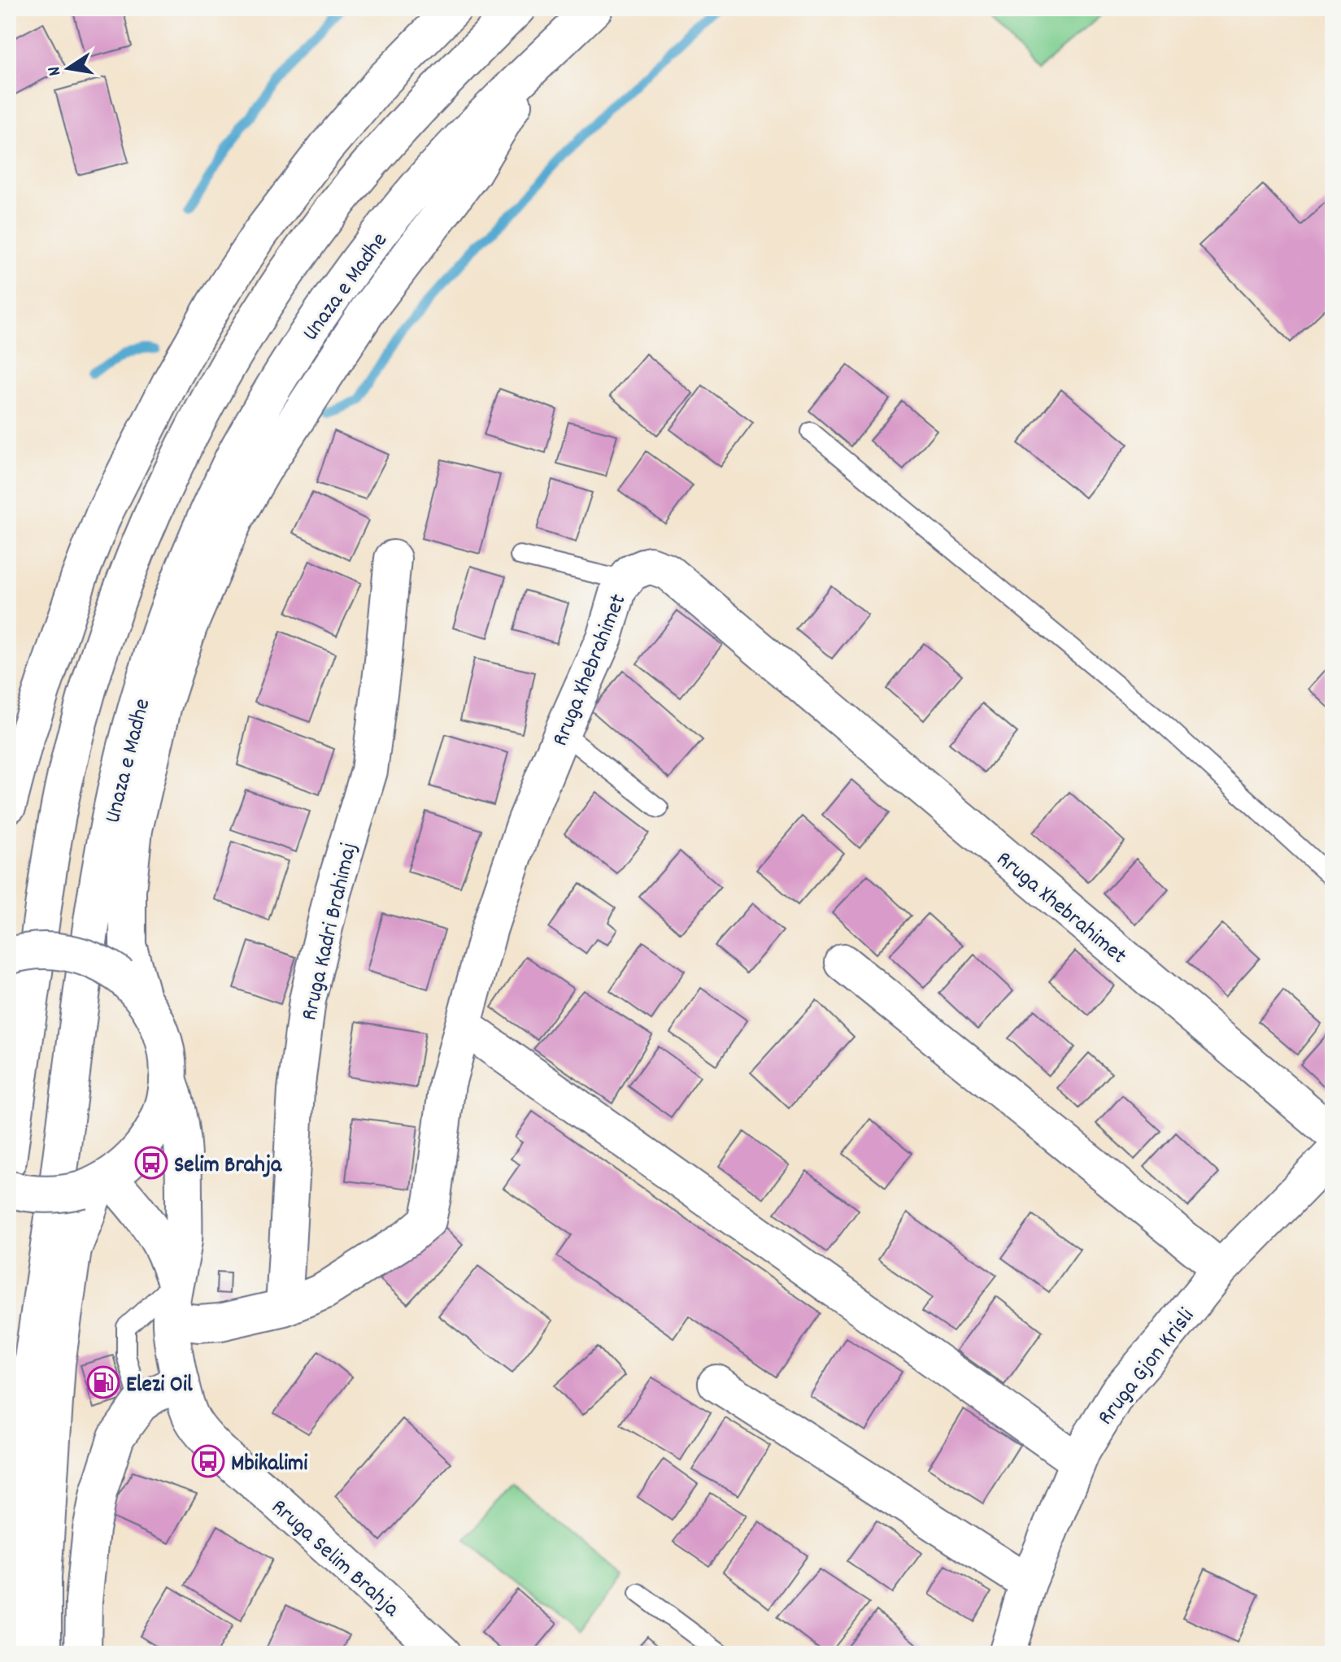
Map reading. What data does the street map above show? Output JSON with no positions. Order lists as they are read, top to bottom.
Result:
{
  "streets": {
    "main road": [
      "Unaza e Madhe",
      "Rruga Xhebrahimet",
      "Rruga Kadri Brahimaj",
      "Rruga Gjon Krisli",
      "Rruga Selim Brahja"
    ]
  },
  "crossings": [
    ["Rruga Xhebrahimet", "Rruga Kadri Brahimaj"],
    ["Rruga Xhebrahimet", "Rruga Selim Brahja"]
  ],
  "places": {
    "bus stop": ["Selim Brahja", "Mbikalimi"],
    "fuel station": ["Elezi Oil"]
  },
  "north": "left"
}
